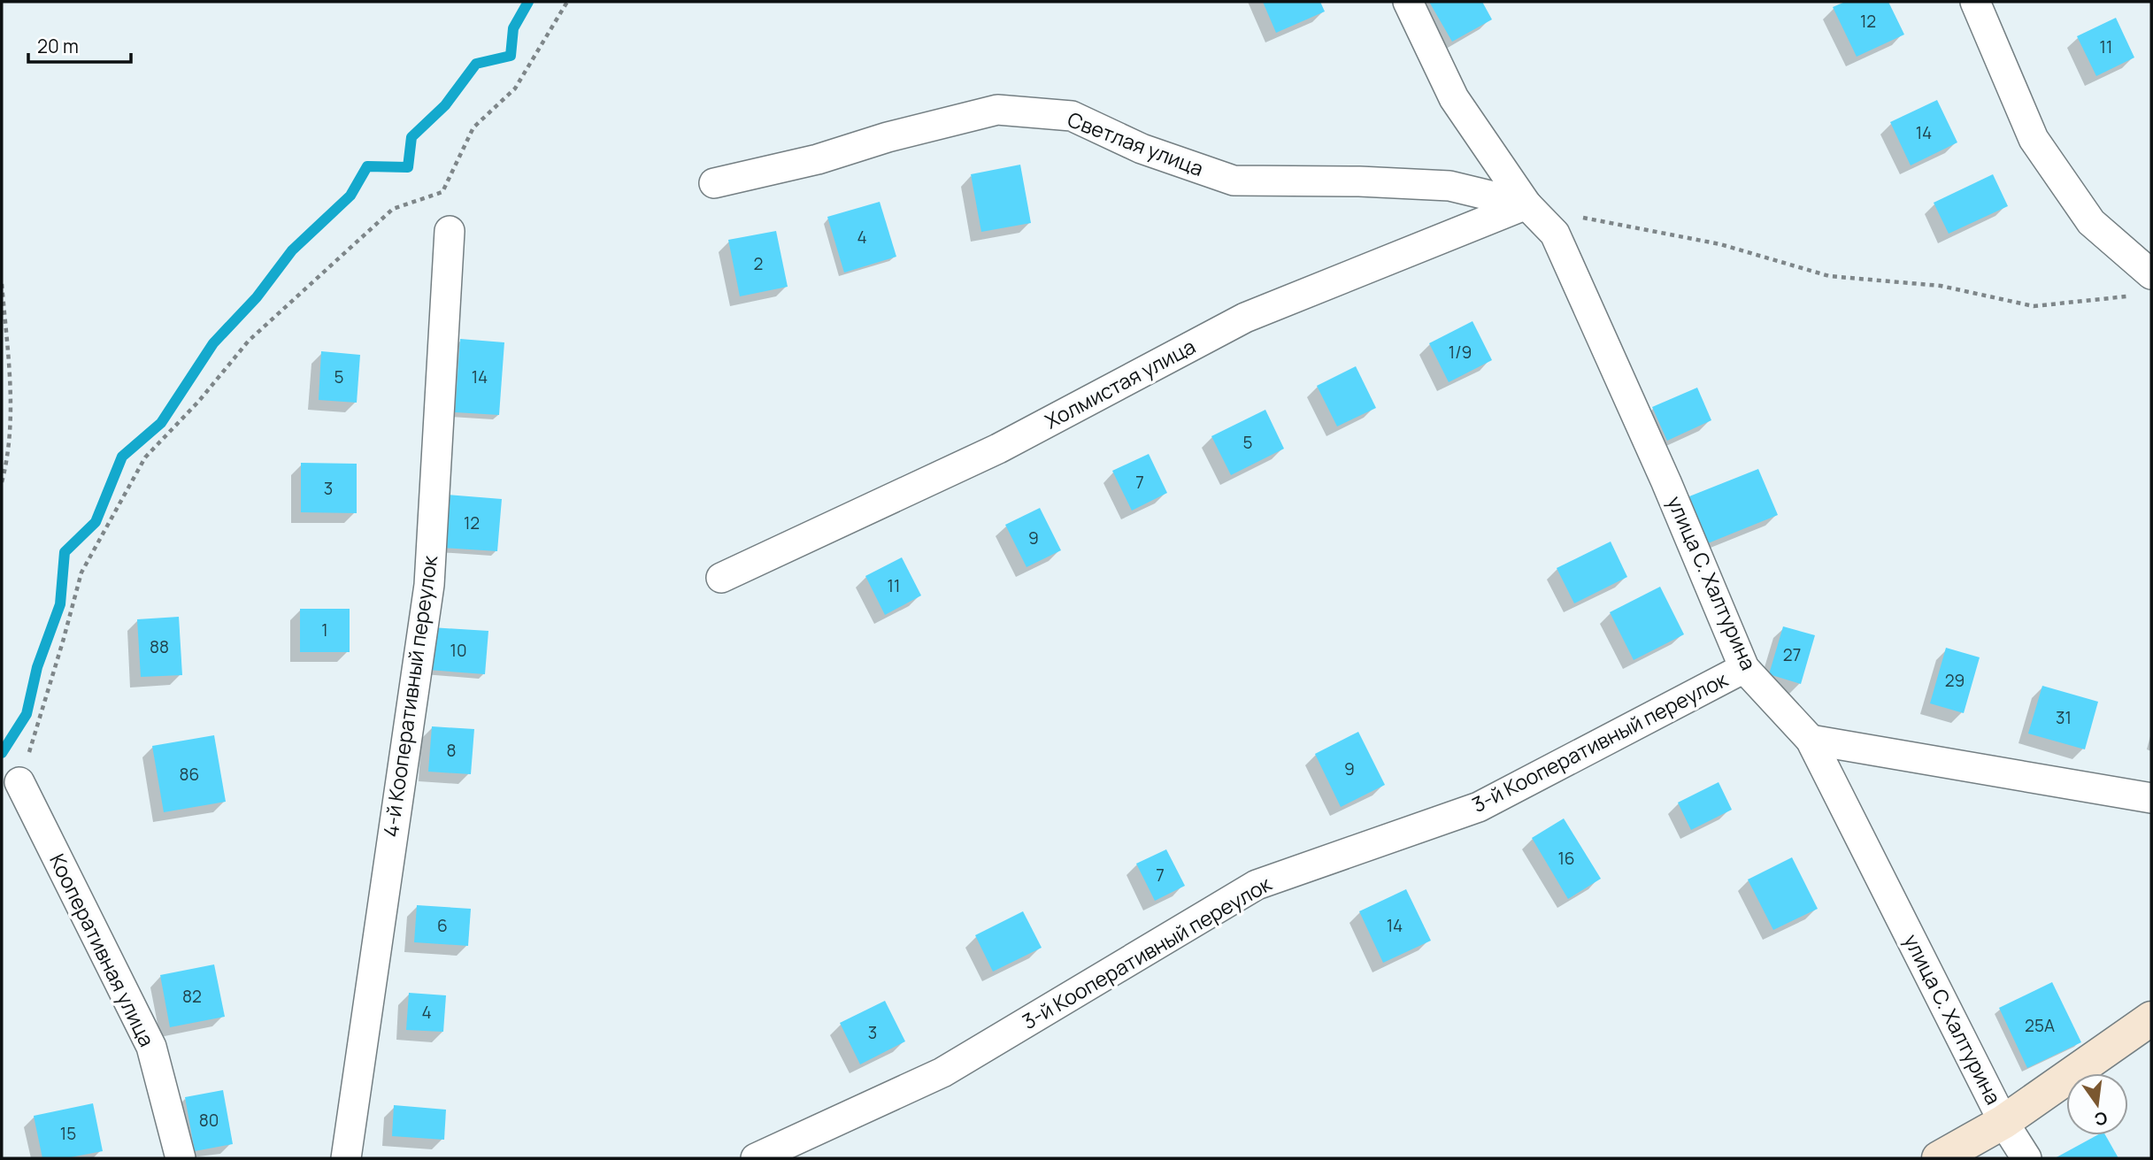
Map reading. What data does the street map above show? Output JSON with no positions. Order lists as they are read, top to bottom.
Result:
{
  "streets": {
    "street": [
      "Светлая улица",
      "Холмистая улица",
      "улица С. Халтурина",
      "4-й Кооперативный переулок",
      "3-й Кооперативный переулок",
      "Кооперативная улица"
    ]
  },
  "crossings": [
    ["Светлая улица", "Холмистая улица"],
    ["Светлая улица", "улица С. Халтурина"],
    ["Холмистая улица", "улица С. Халтурина"],
    ["улица С. Халтурина", "3-й Кооперативный переулок"]
  ],
  "house_numbers": [
    "12",
    "11",
    "14",
    "4",
    "2",
    "1/9",
    "5",
    "14",
    "5",
    "7",
    "3",
    "12",
    "9",
    "11",
    "1",
    "88",
    "10",
    "27",
    "29",
    "31",
    "8",
    "9",
    "86",
    "16",
    "7",
    "6",
    "14",
    "82",
    "4",
    "25А",
    "3",
    "80",
    "15"
  ],
  "scale_bar": "20 m",
  "north": "bottom"
}
